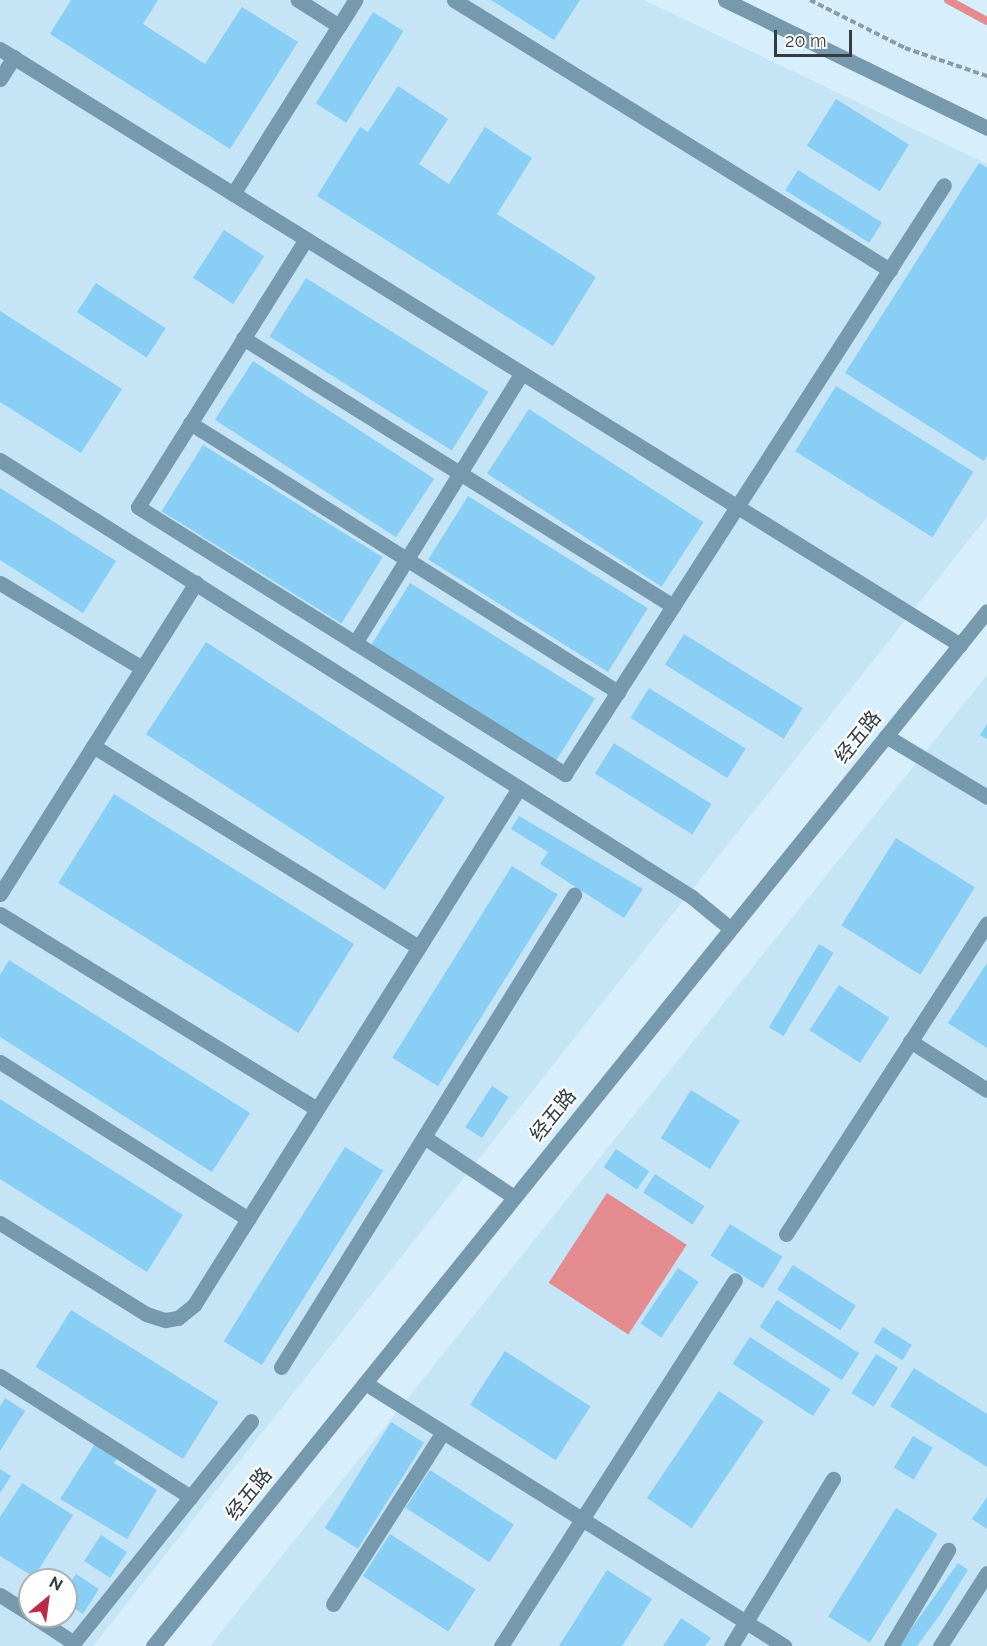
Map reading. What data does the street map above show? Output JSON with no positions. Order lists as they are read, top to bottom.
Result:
{
  "streets": {
    "street": ["经五路"]
  },
  "scale_bar": "20 m",
  "north": "top right"
}
